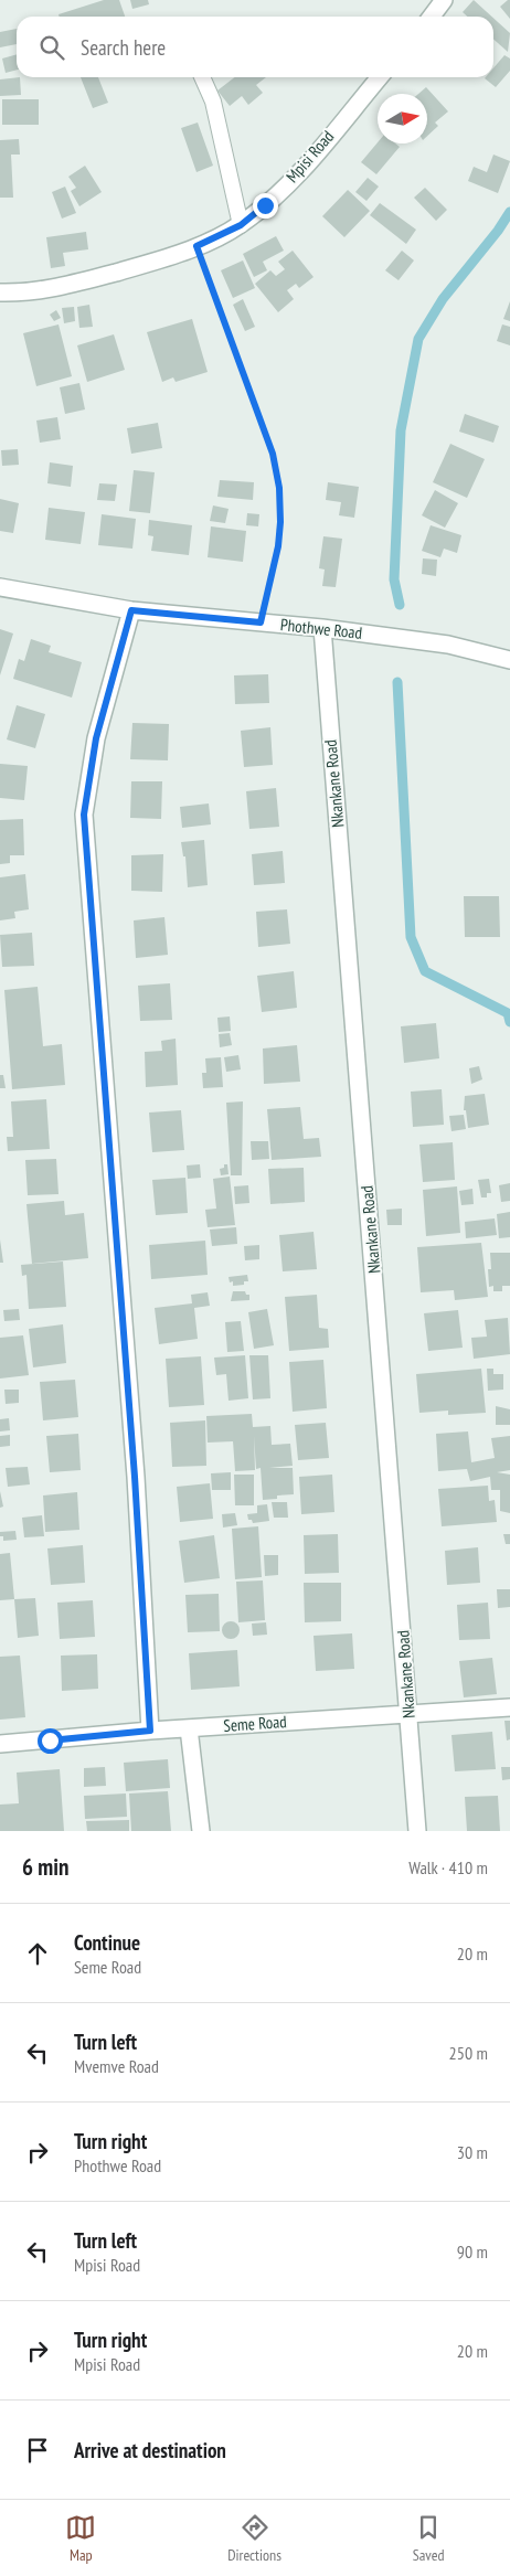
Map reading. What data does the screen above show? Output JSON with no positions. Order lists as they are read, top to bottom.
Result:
{
  "streets": {
    "street": [
      "Mpisi Road",
      "Phothwe Road",
      "Nkankane Road",
      "Seme Road"
    ]
  },
  "crossings": [
    ["Phothwe Road", "Nkankane Road"],
    ["Nkankane Road", "Seme Road"]
  ],
  "north": "right",
  "page": {
    "search": "Search here",
    "heading": ["6 min", "Walk · 410 m"],
    "list": [
      ["Continue", "Seme Road", "20 m"],
      ["Turn left", "Mvemve Road", "250 m"],
      ["Turn right", "Phothwe Road", "30 m"],
      ["Turn left", "Mpisi Road", "90 m"],
      ["Turn right", "Mpisi Road", "20 m"],
      "Arrive at destination"
    ],
    "nav": ["Map", "Directions", "Saved"]
  }
}
